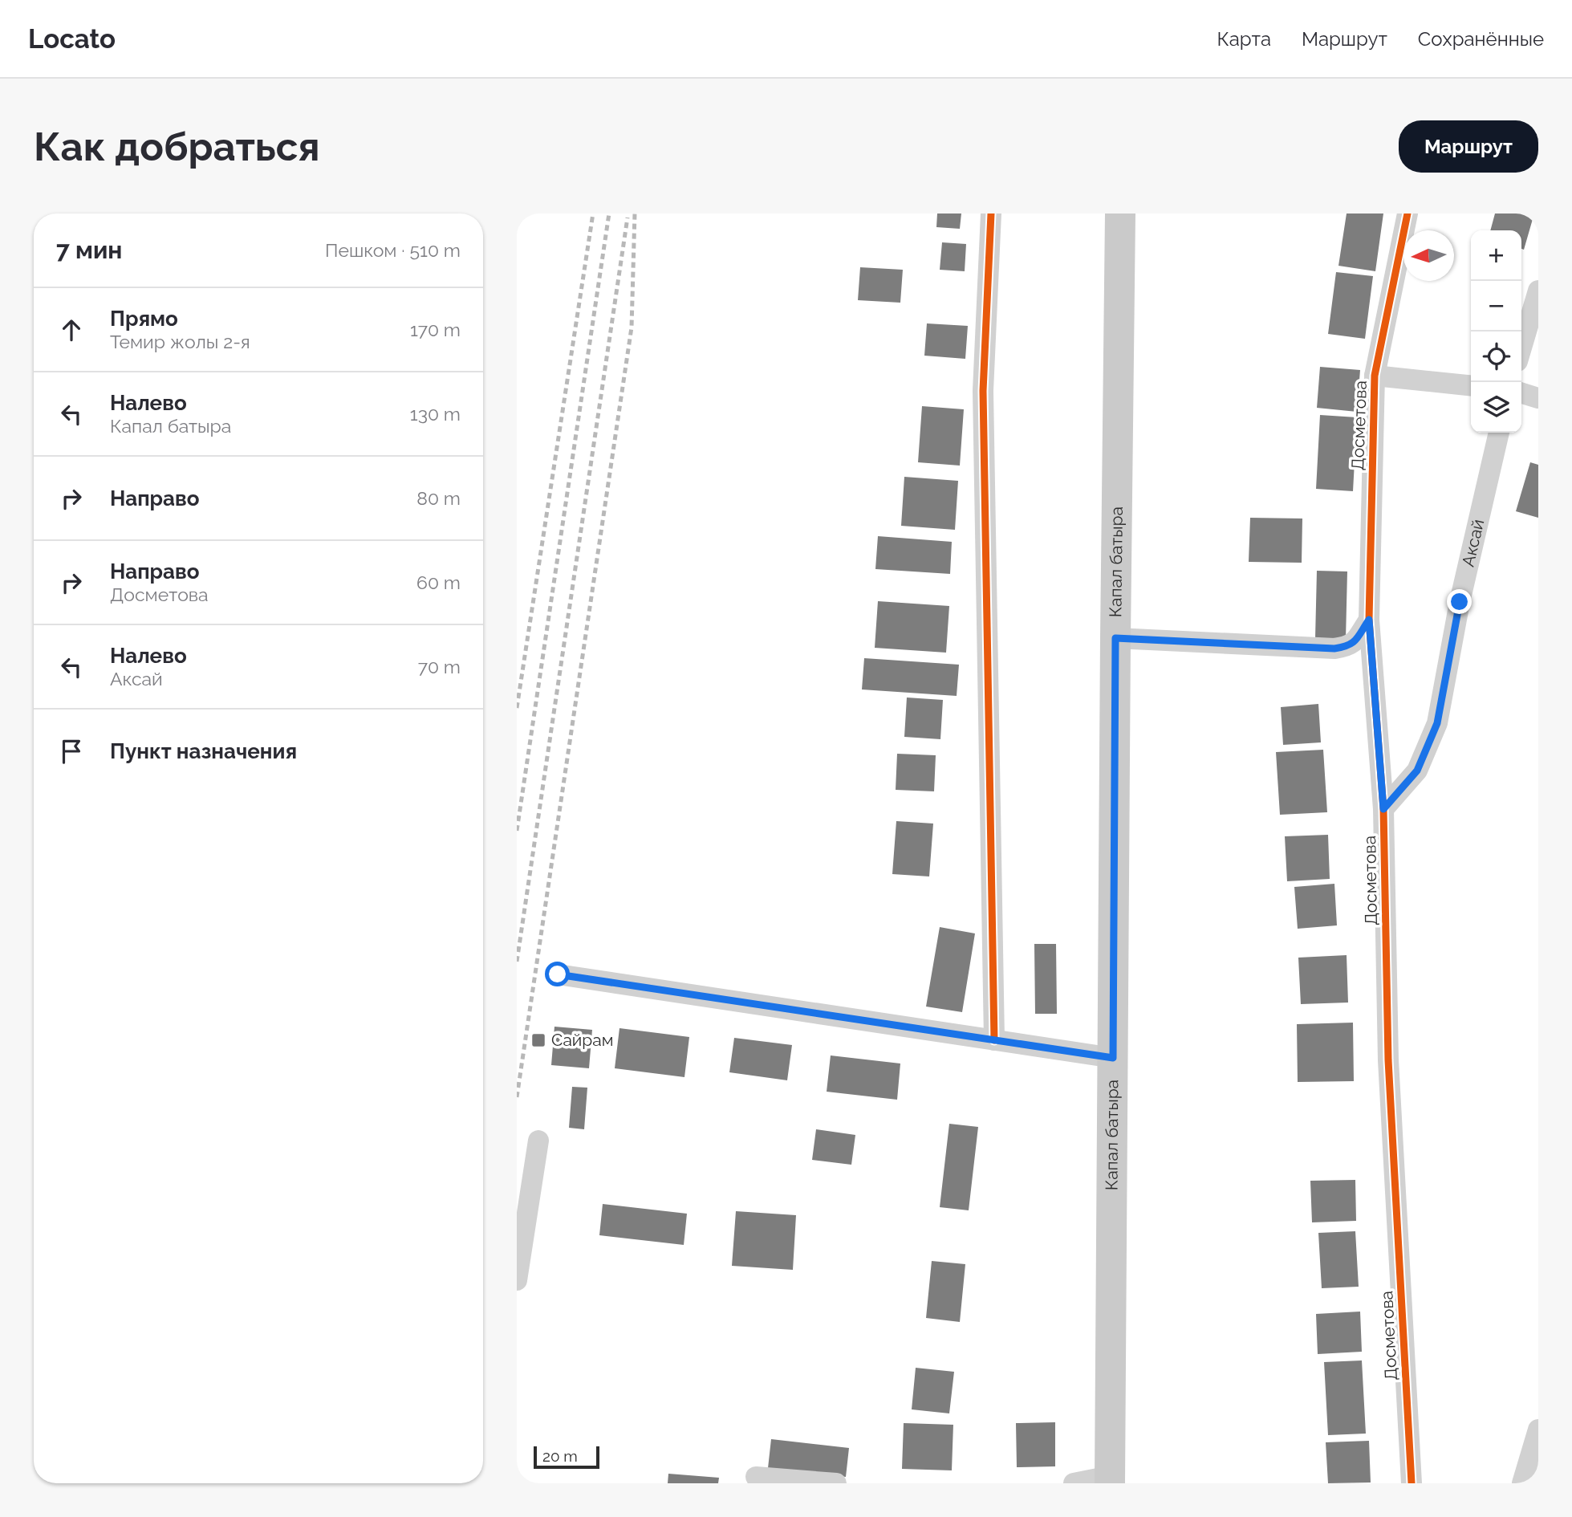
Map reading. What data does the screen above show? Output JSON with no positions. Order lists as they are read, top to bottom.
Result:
{
  "streets": {
    "main road": ["Капал батыра"],
    "street": ["Досметова", "Аксай"]
  },
  "crossings": [
    ["Досметова", "Аксай"]
  ],
  "places": {
    "transit": ["Сайрам"]
  },
  "scale_bar": "20 m",
  "north": "left",
  "page": {
    "header": "Locato",
    "nav": ["Карта", "Маршрут", "Сохранённые"],
    "buttons": "Маршрут",
    "title": "Как добраться",
    "heading": ["7 мин", "Пешком · 510 m"],
    "map_buttons": ["+", "−"],
    "list": [
      ["Прямо", "Темир жолы 2-я", "170 m"],
      ["Налево", "Капал батыра", "130 m"],
      ["Направо", "80 m"],
      ["Направо", "Досметова", "60 m"],
      ["Налево", "Аксай", "70 m"],
      "Пункт назначения"
    ],
    "scale": "20 m"
  }
}
